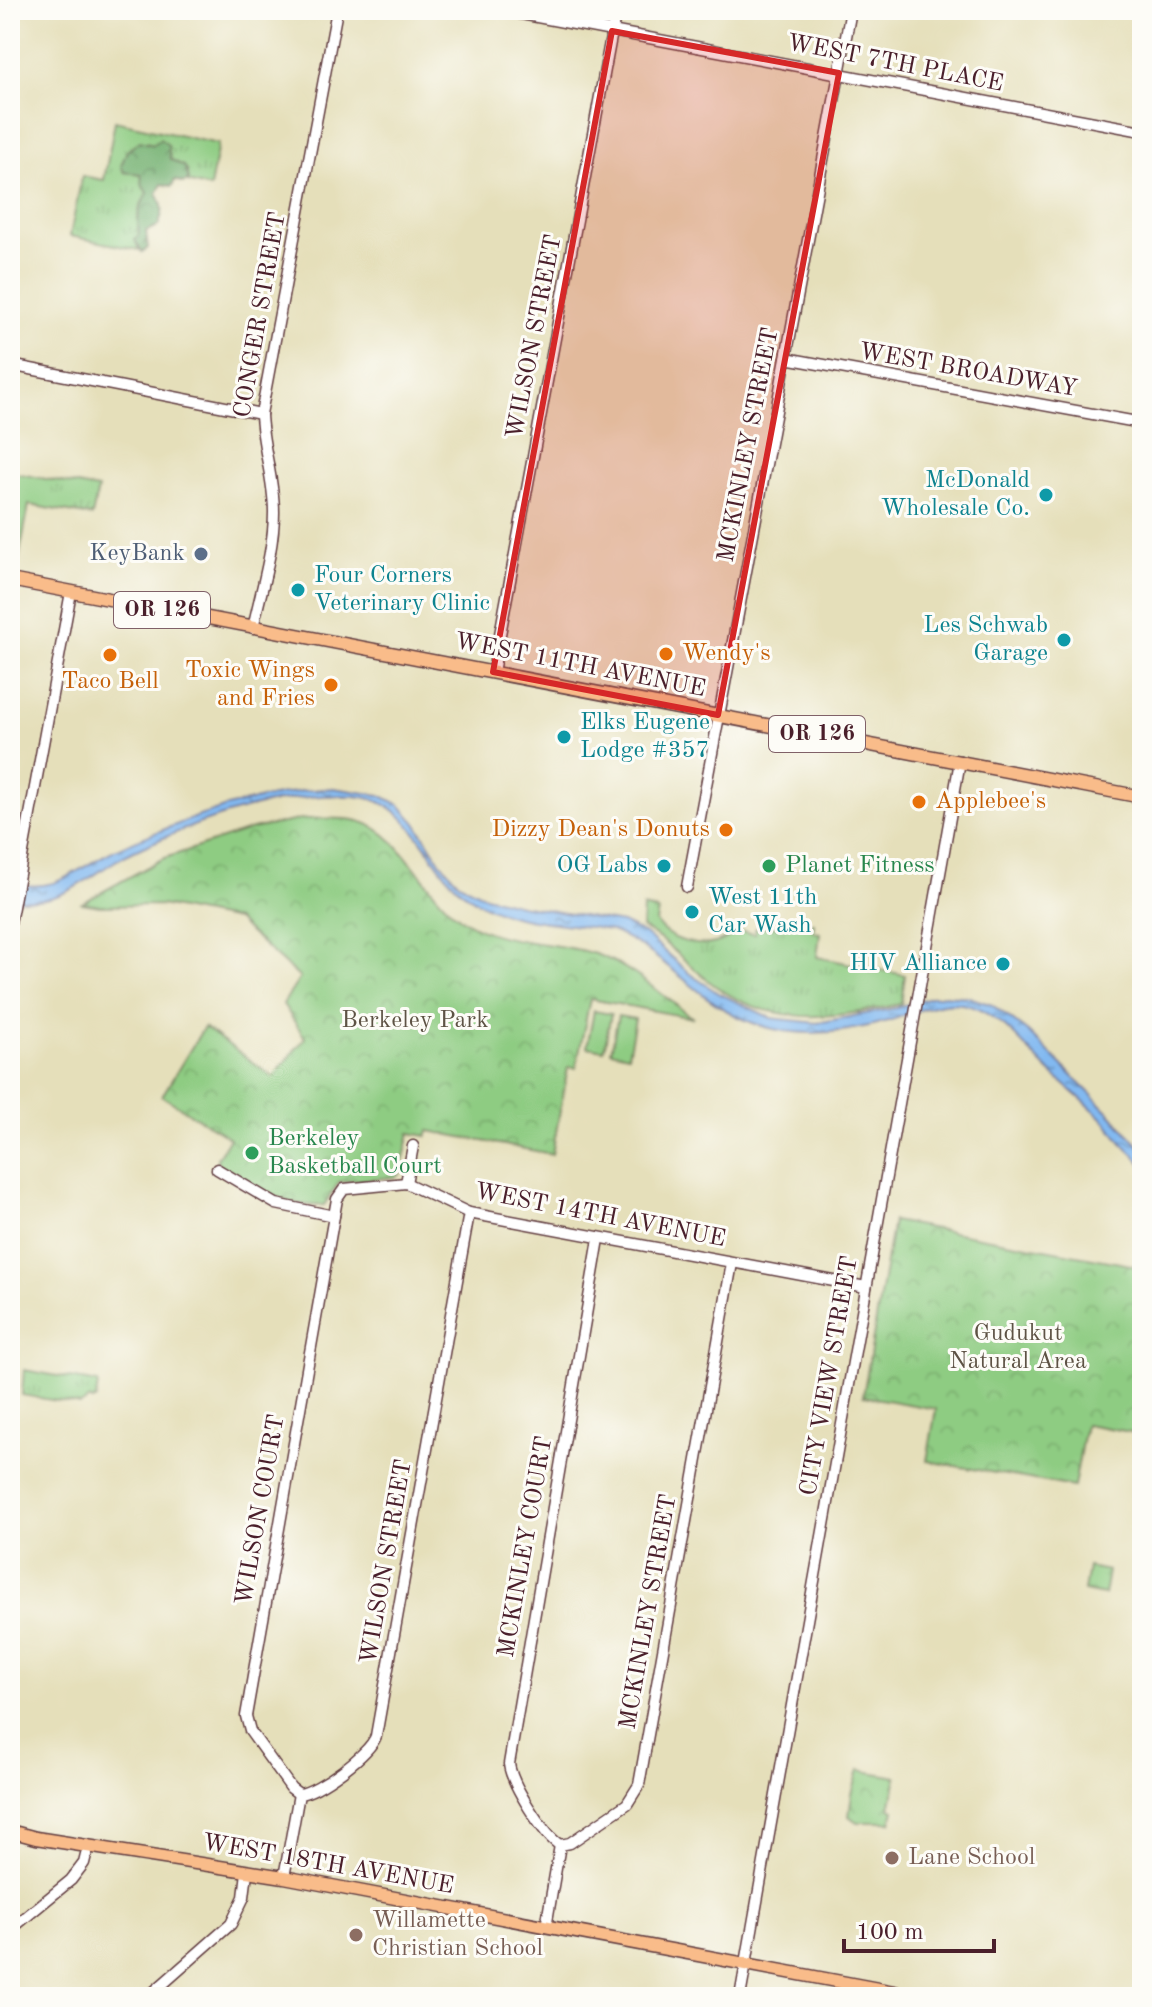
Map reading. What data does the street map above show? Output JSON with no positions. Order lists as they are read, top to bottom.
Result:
{
  "streets": {
    "main road": ["OR 126", "WEST 11TH AVENUE", "WEST 18TH AVENUE"],
    "street": [
      "WEST 7TH PLACE",
      "CONGER STREET",
      "WILSON STREET",
      "WEST BROADWAY",
      "MCKINLEY STREET",
      "WEST 14TH AVENUE",
      "CITY VIEW STREET",
      "WILSON COURT",
      "MCKINLEY COURT"
    ]
  },
  "crossings": [
    ["WEST 7TH PLACE", "WILSON STREET"],
    ["WEST 7TH PLACE", "MCKINLEY STREET"],
    ["CONGER STREET", "WEST 11TH AVENUE"],
    ["WILSON STREET", "WEST 11TH AVENUE"],
    ["WILSON STREET", "WEST 14TH AVENUE"],
    ["WILSON STREET", "WILSON COURT"],
    ["WEST BROADWAY", "MCKINLEY STREET"],
    ["MCKINLEY STREET", "WEST 11TH AVENUE"],
    ["MCKINLEY STREET", "WEST 14TH AVENUE"],
    ["MCKINLEY STREET", "MCKINLEY COURT"],
    ["WEST 11TH AVENUE", "CITY VIEW STREET"],
    ["WEST 14TH AVENUE", "CITY VIEW STREET"],
    ["WEST 14TH AVENUE", "MCKINLEY COURT"],
    ["CITY VIEW STREET", "WEST 18TH AVENUE"]
  ],
  "parks": ["Berkeley Park", "Gudukut Natural Area"],
  "places": [
    "McDonald Wholesale Co.",
    "KeyBank",
    "Four Corners Veterinary Clinic",
    "Les Schwab Garage",
    "Wendy's",
    "Taco Bell",
    "Toxic Wings and Fries",
    "Elks Eugene Lodge #357",
    "Applebee's",
    "Dizzy Dean's Donuts",
    "OG Labs",
    "Planet Fitness",
    "West 11th Car Wash",
    "HIV Alliance",
    "Berkeley Basketball Court",
    "Lane School",
    "Willamette Christian School"
  ],
  "scale_bar": "100 m"
}
